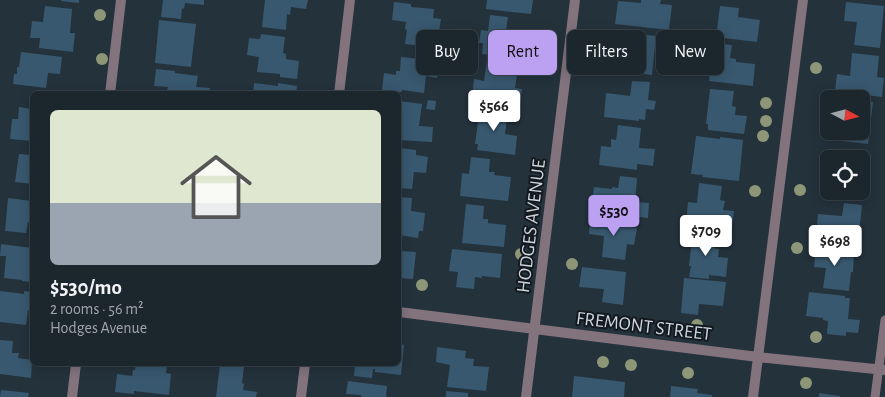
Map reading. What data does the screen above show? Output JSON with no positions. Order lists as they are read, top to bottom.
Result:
{
  "streets": {
    "street": ["HODGES AVENUE", "FREMONT STREET"]
  },
  "crossings": [
    ["HODGES AVENUE", "FREMONT STREET"]
  ],
  "north": "right",
  "page": {
    "chip": [
      "Buy",
      "Rent",
      "Filters",
      "New"
    ],
    "price": [
      "$566",
      "$530",
      "$709",
      "$698"
    ],
    "list": [
      {
        "name": "$530/mo",
        "note": "2 rooms · 56 m² · Hodges Avenue"
      }
    ]
  }
}
